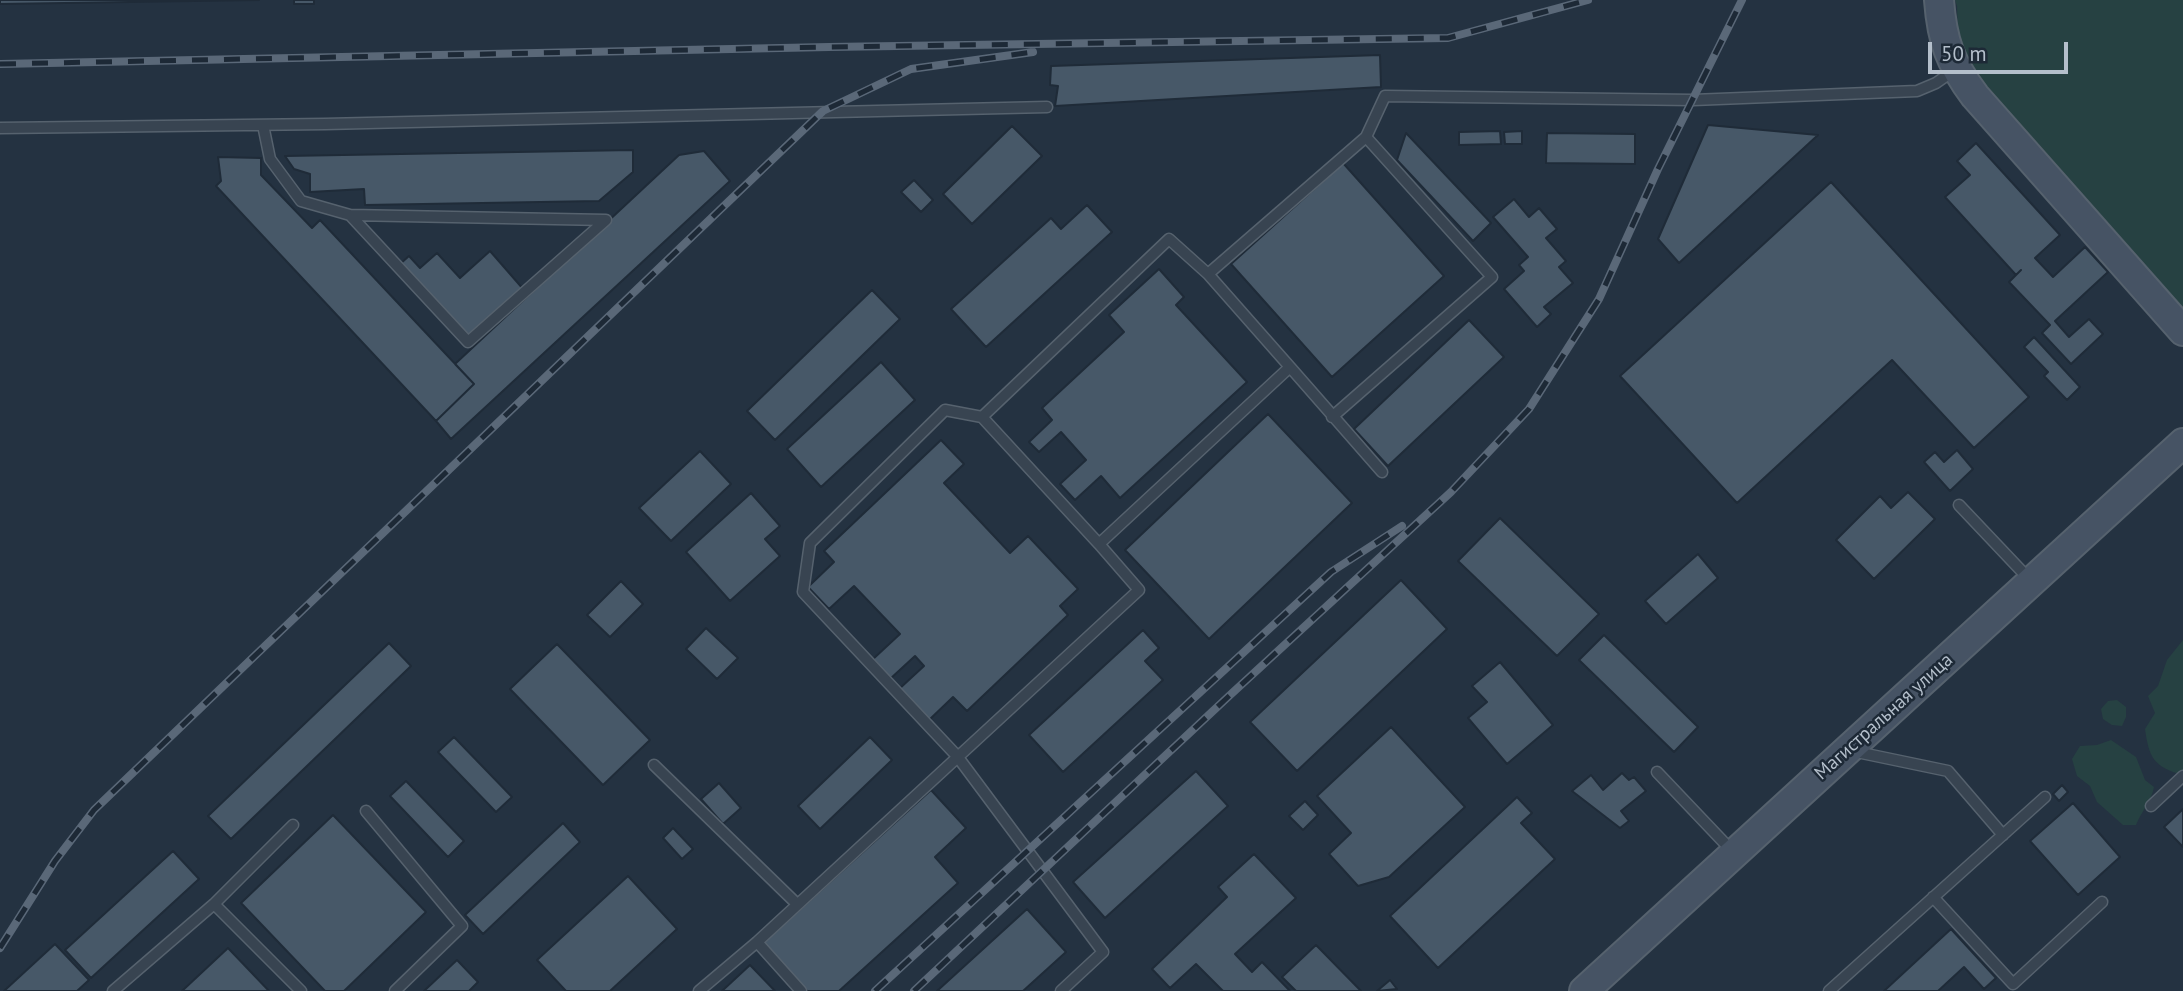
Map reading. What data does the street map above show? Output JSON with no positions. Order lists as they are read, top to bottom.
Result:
{
  "streets": {
    "main road": ["Магистральная улица"]
  },
  "scale_bar": "50 m"
}
